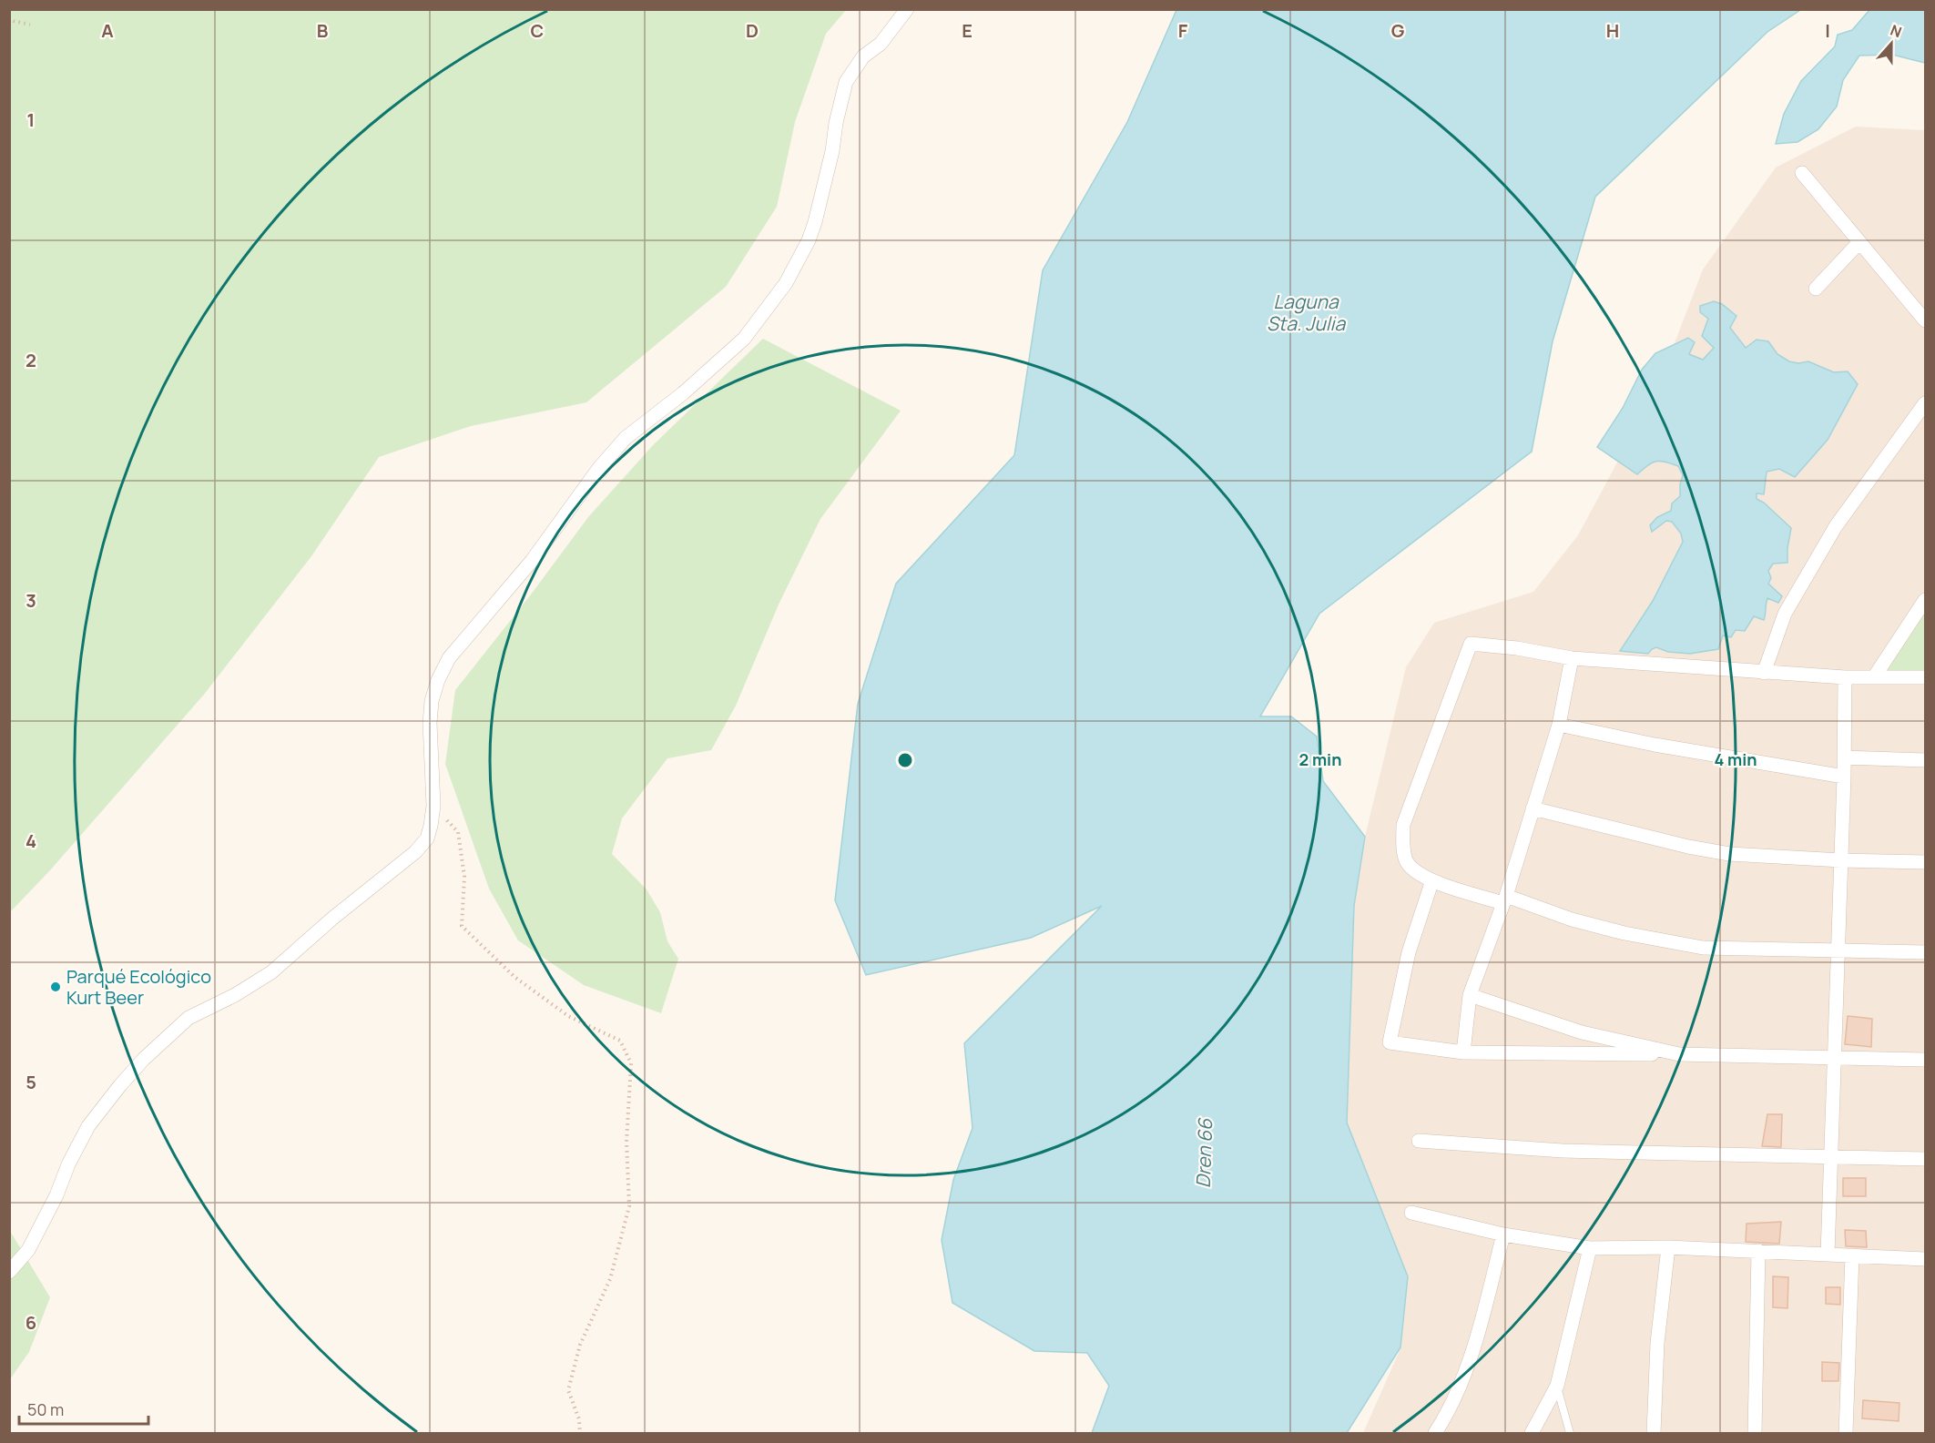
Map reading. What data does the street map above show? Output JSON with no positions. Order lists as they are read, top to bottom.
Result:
{
  "water": ["Laguna Sta. Julia", "Dren 66"],
  "places": ["Parqué Ecológico Kurt Beer"],
  "scale_bar": "50 m",
  "north": "top",
  "grid": {
    "columns": [
      "A",
      "B",
      "C",
      "D",
      "E",
      "F",
      "G",
      "H",
      "I"
    ],
    "rows": [
      "1",
      "2",
      "3",
      "4",
      "5",
      "6"
    ]
  },
  "rings": ["2 min", "4 min"]
}
